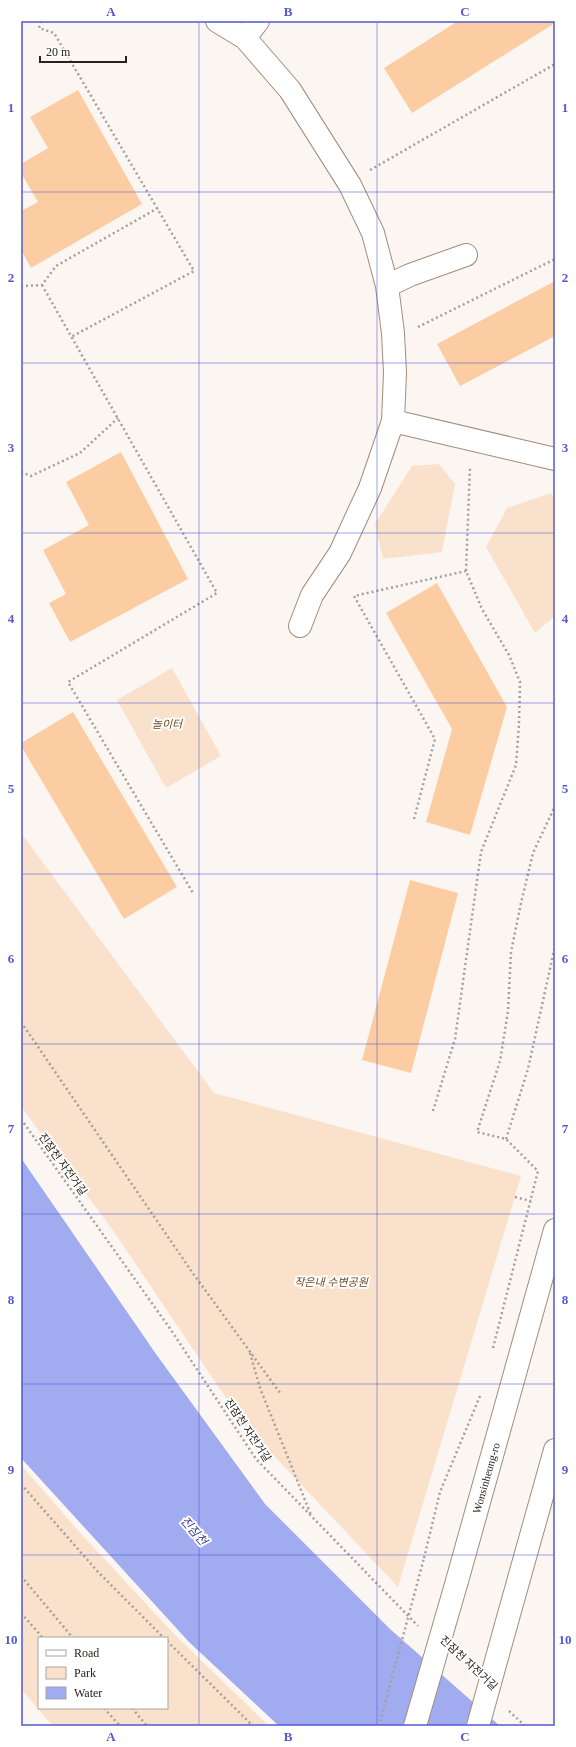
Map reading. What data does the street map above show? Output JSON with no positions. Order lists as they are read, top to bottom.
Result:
{
  "streets": {
    "street": ["Wonsinheung-ro"],
    "path": ["진잠천 자전거길"]
  },
  "water": ["진잠천"],
  "parks": ["놀이터", "작은내 수변공원"],
  "legend": ["Road", "Park", "Water"],
  "scale_bar": "20 m",
  "grid": {
    "columns": ["A", "B", "C"],
    "rows": [
      "1",
      "2",
      "3",
      "4",
      "5",
      "6",
      "7",
      "8",
      "9",
      "10"
    ]
  }
}
